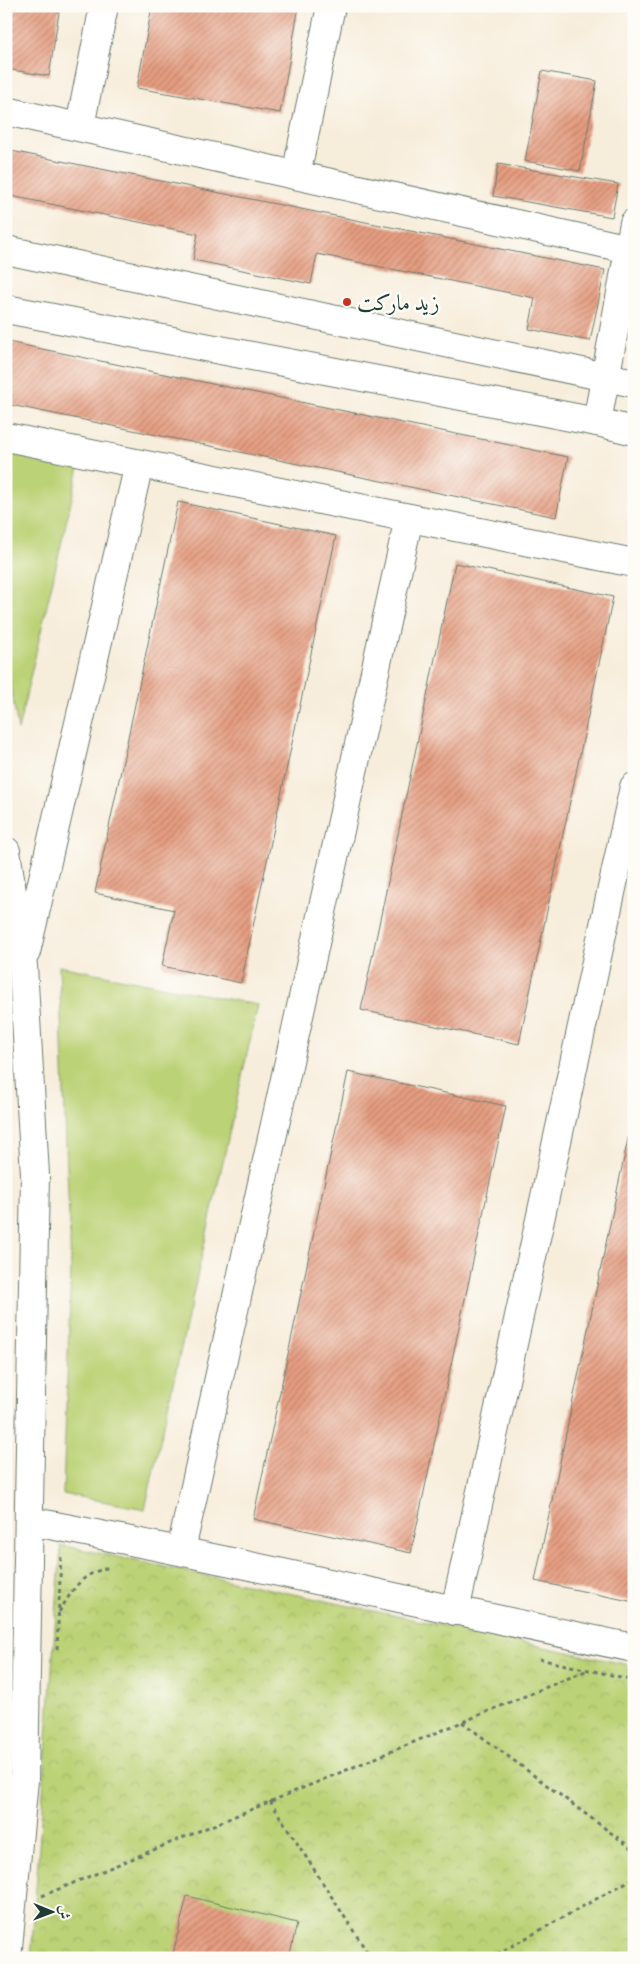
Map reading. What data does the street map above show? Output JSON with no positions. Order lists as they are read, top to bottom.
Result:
{
  "places": ["زيد ماركت"],
  "north": "right"
}
